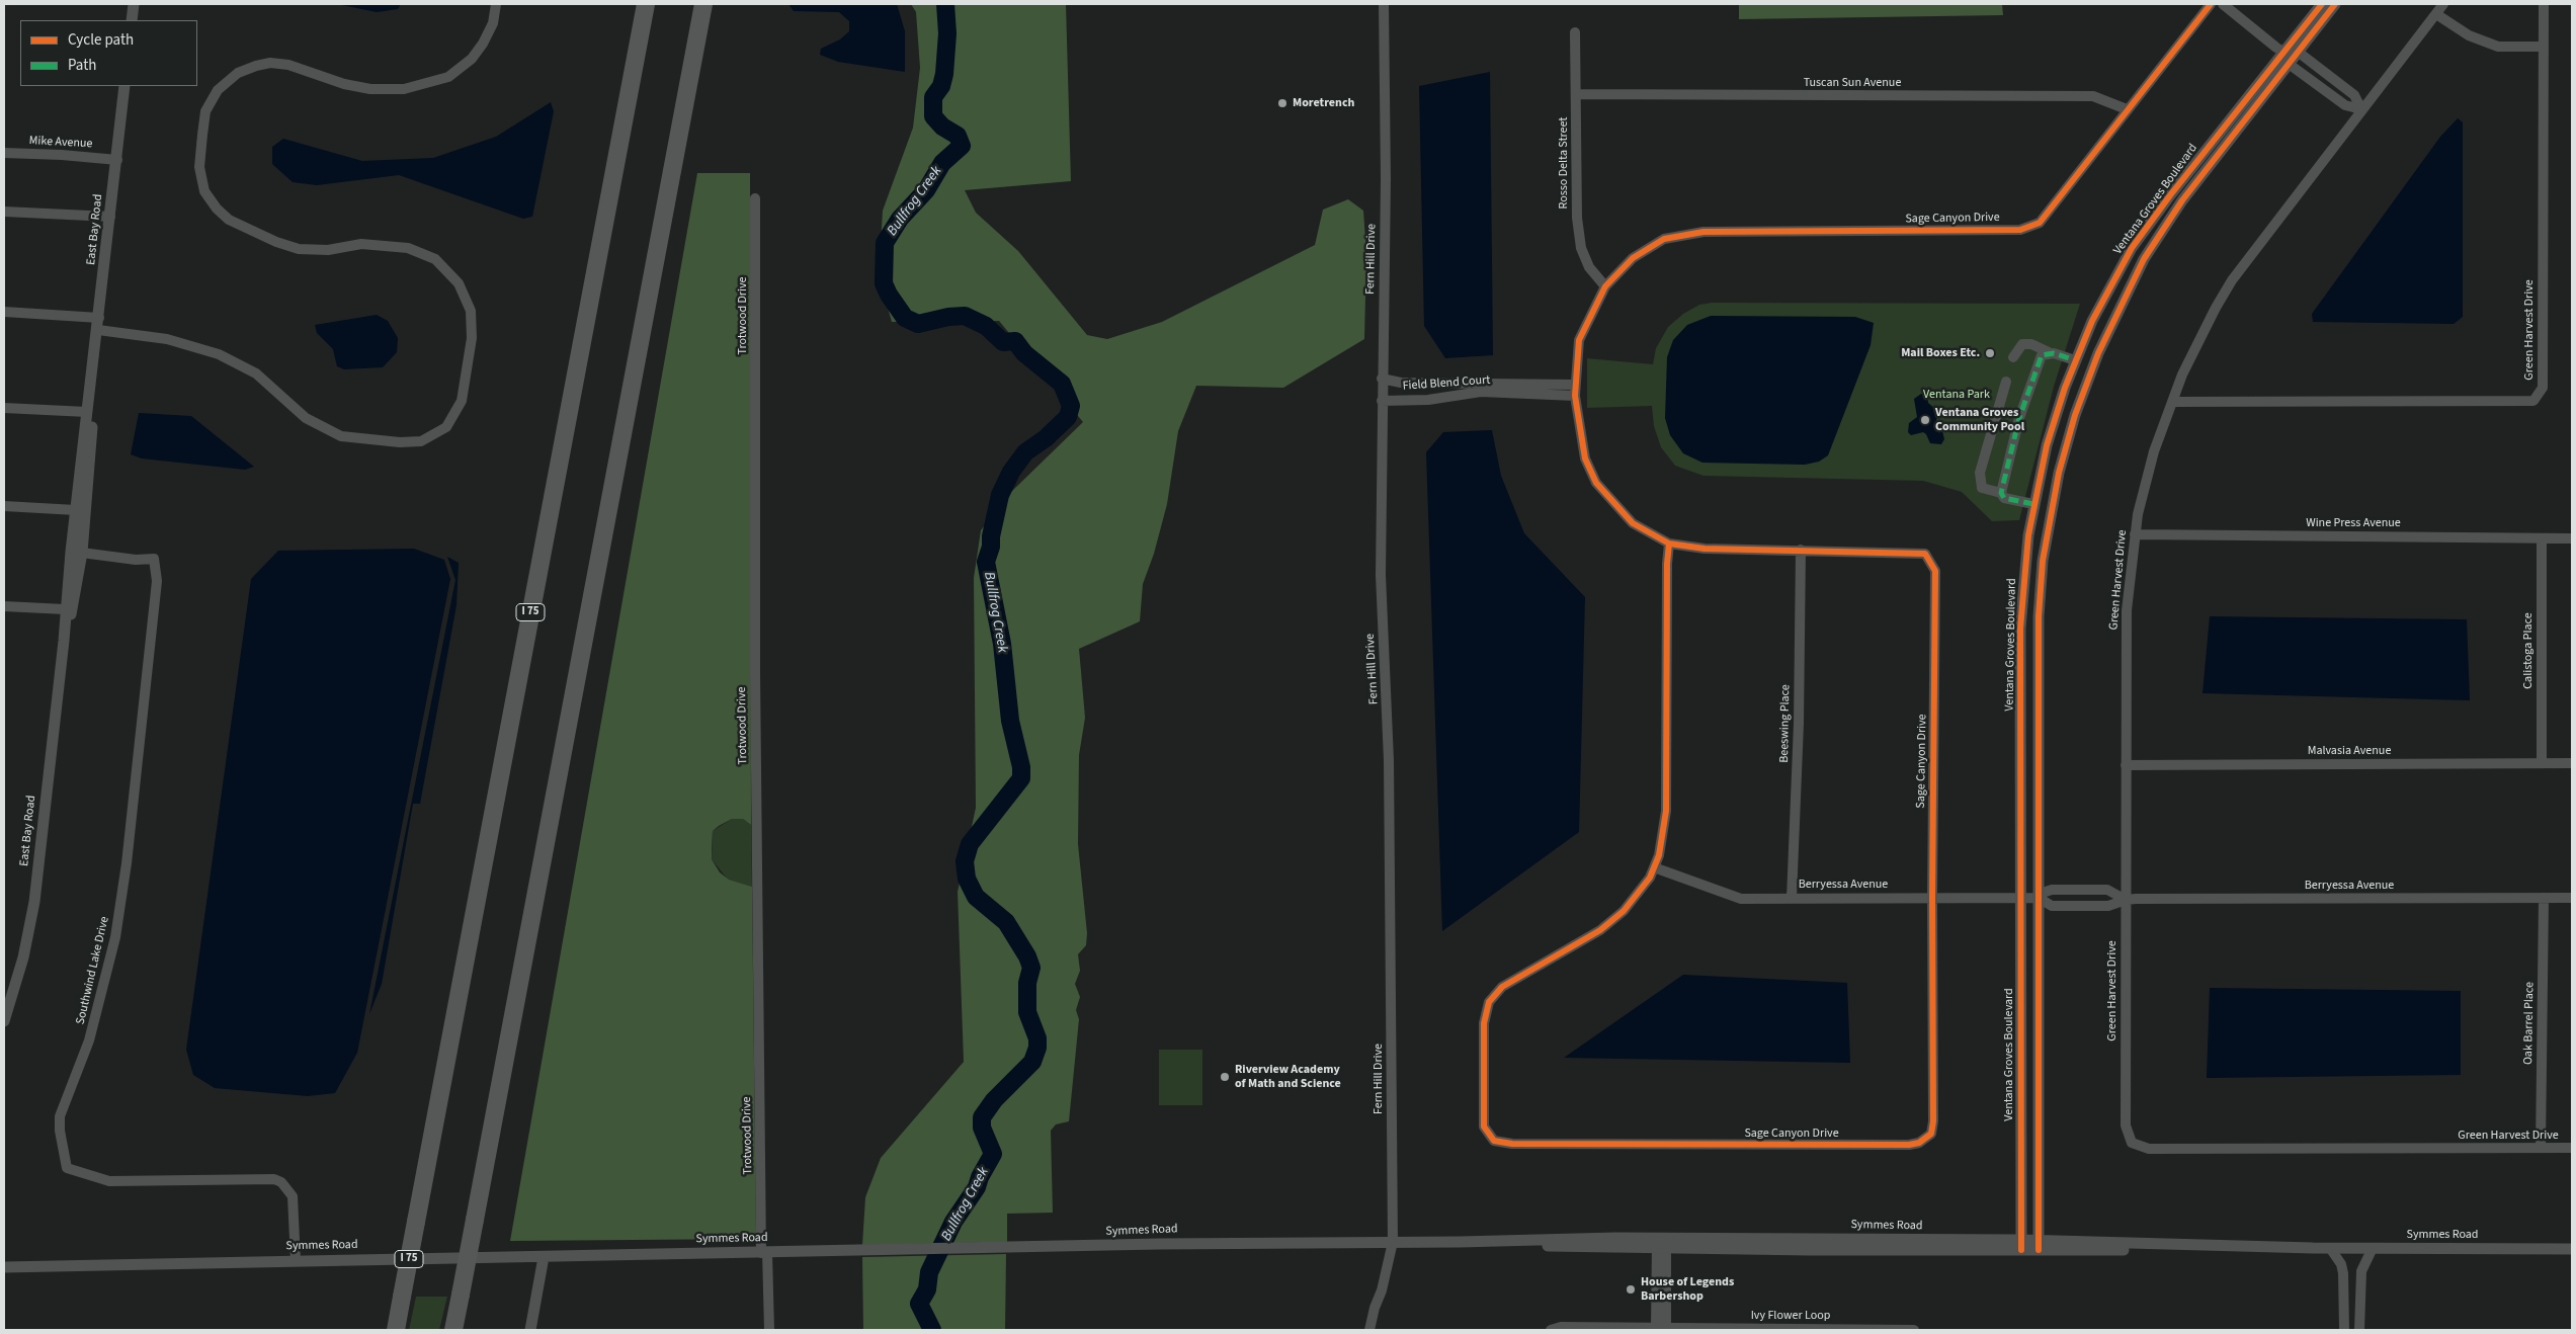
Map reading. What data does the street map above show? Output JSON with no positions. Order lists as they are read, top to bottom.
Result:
{
  "streets": {
    "highway": ["I 75"],
    "street": [
      "Tuscan Sun Avenue",
      "Mike Avenue",
      "Rosso Delta Street",
      "Ventana Groves Boulevard",
      "Sage Canyon Drive",
      "East Bay Road",
      "Fern Hill Drive",
      "Trotwood Drive",
      "Green Harvest Drive",
      "Field Blend Court",
      "Wine Press Avenue",
      "Calistoga Place",
      "Beeswing Place",
      "Malvasia Avenue",
      "Berryessa Avenue",
      "Southwind Lake Drive",
      "Oak Barrel Place",
      "Symmes Road",
      "Ivy Flower Loop"
    ]
  },
  "crossings": [
    ["Tuscan Sun Avenue", "Rosso Delta Street"],
    ["Tuscan Sun Avenue", "Sage Canyon Drive"],
    ["Mike Avenue", "East Bay Road"],
    ["Rosso Delta Street", "Sage Canyon Drive"],
    ["Ventana Groves Boulevard", "Berryessa Avenue"],
    ["Ventana Groves Boulevard", "Symmes Road"],
    ["Sage Canyon Drive", "Field Blend Court"],
    ["Sage Canyon Drive", "Beeswing Place"],
    ["Sage Canyon Drive", "Berryessa Avenue"],
    ["East Bay Road", "Southwind Lake Drive"],
    ["Fern Hill Drive", "Field Blend Court"],
    ["Fern Hill Drive", "Symmes Road"],
    ["Trotwood Drive", "Symmes Road"],
    ["Green Harvest Drive", "Wine Press Avenue"],
    ["Green Harvest Drive", "Malvasia Avenue"],
    ["Green Harvest Drive", "Berryessa Avenue"],
    ["Green Harvest Drive", "Oak Barrel Place"],
    ["Wine Press Avenue", "Calistoga Place"],
    ["Calistoga Place", "Malvasia Avenue"],
    ["Beeswing Place", "Berryessa Avenue"],
    ["Berryessa Avenue", "Oak Barrel Place"],
    ["Southwind Lake Drive", "Symmes Road"]
  ],
  "water": ["Bullfrog Creek"],
  "parks": ["Ventana Park"],
  "places": [
    "Moretrench",
    "Mail Boxes Etc.",
    "Ventana Groves Community Pool",
    "Riverview Academy of Math and Science",
    "House of Legends Barbershop"
  ],
  "legend": ["Cycle path", "Path"]
}
